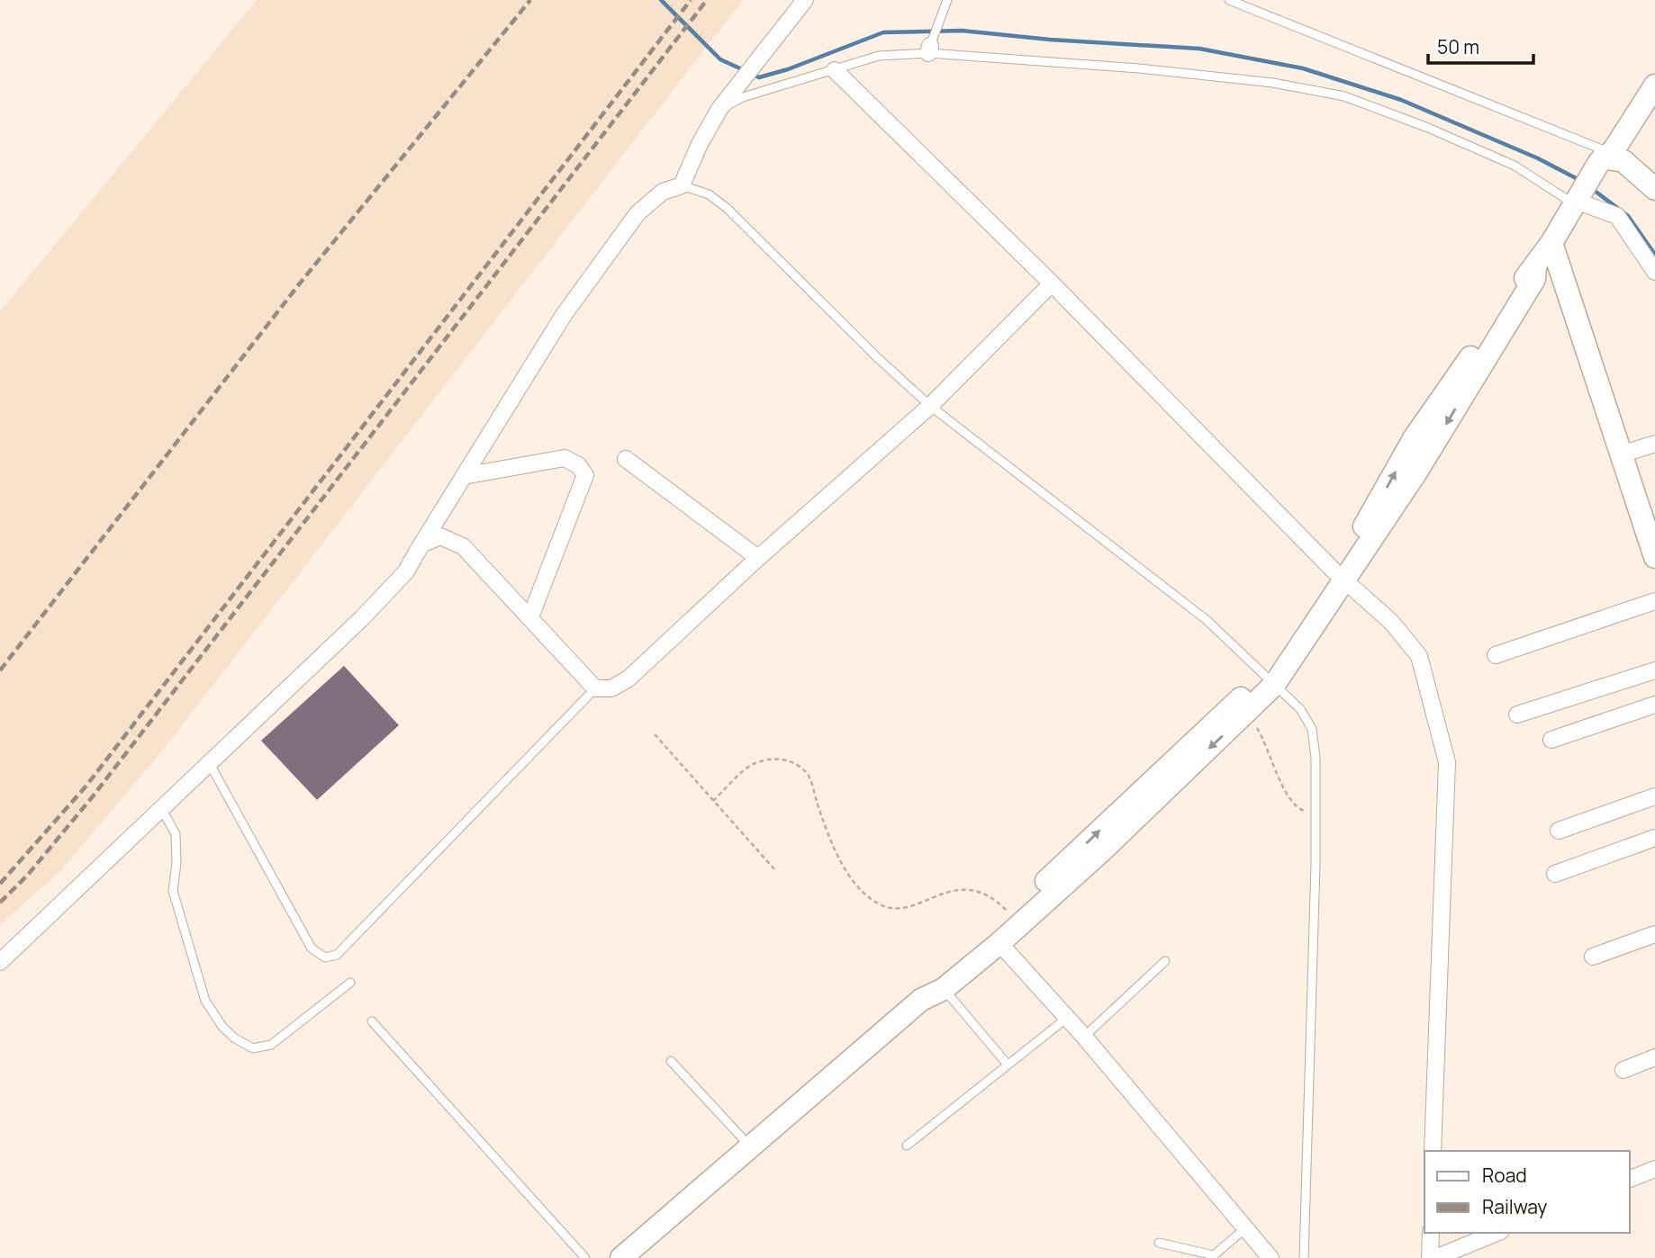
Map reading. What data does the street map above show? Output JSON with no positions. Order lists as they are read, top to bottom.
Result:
{
  "legend": ["Road", "Railway"],
  "scale_bar": "50 m"
}
